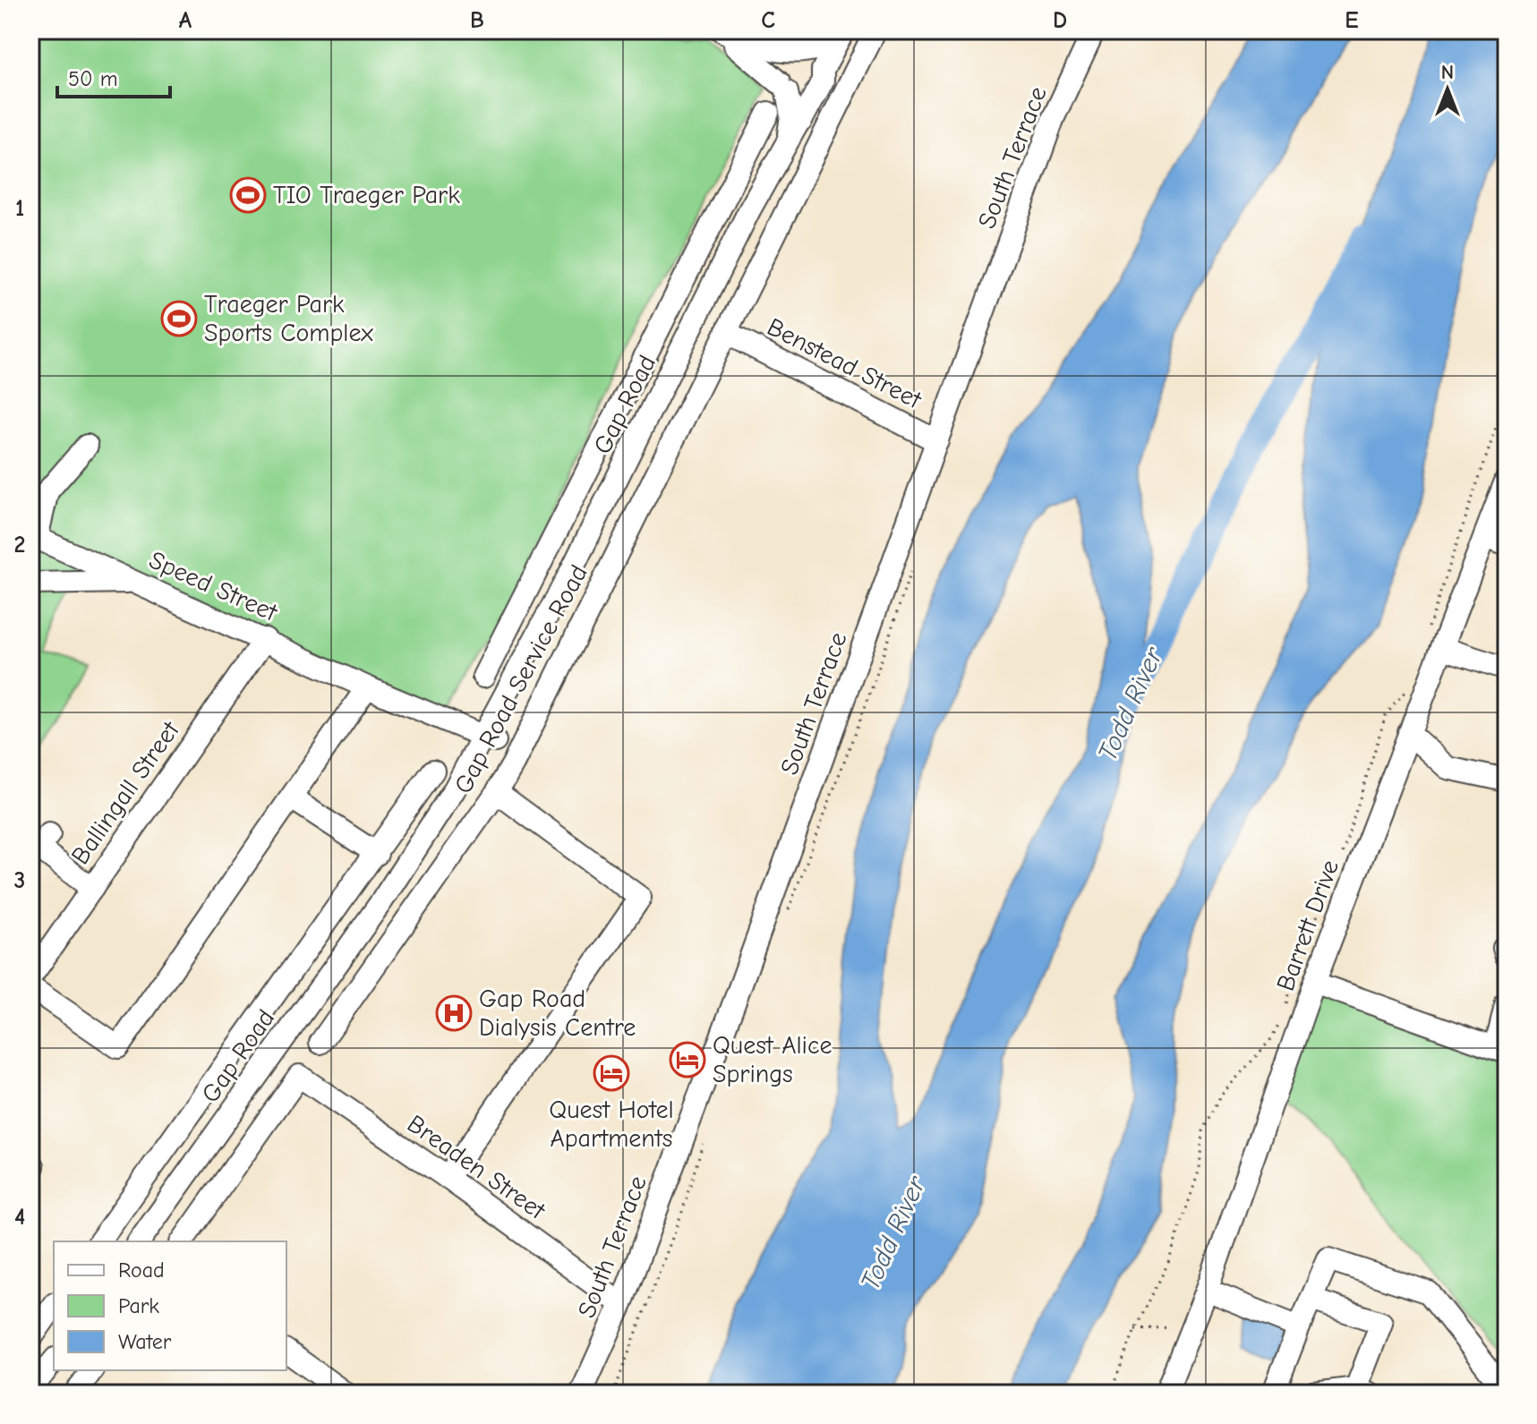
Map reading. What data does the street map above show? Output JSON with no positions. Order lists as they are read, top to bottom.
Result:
{
  "streets": {
    "street": [
      "South Terrace",
      "Benstead Street",
      "Gap Road",
      "Speed Street",
      "Gap Road Service Road",
      "Ballingall Street",
      "Barrett Drive",
      "Breaden Street"
    ]
  },
  "crossings": [
    ["South Terrace", "Benstead Street"],
    ["South Terrace", "Breaden Street"],
    ["Benstead Street", "Gap Road Service Road"],
    ["Gap Road", "Speed Street"],
    ["Gap Road", "Gap Road Service Road"],
    ["Speed Street", "Ballingall Street"]
  ],
  "water": ["Todd River"],
  "places": {
    "sports": ["TIO Traeger Park", "Traeger Park Sports Complex"],
    "hospital": ["Gap Road Dialysis Centre"],
    "hotel": ["Quest Alice Springs", "Quest Hotel Apartments"]
  },
  "legend": ["Road", "Park", "Water"],
  "scale_bar": "50 m",
  "north": "top",
  "grid": {
    "columns": [
      "A",
      "B",
      "C",
      "D",
      "E"
    ],
    "rows": [
      "1",
      "2",
      "3",
      "4"
    ]
  }
}
